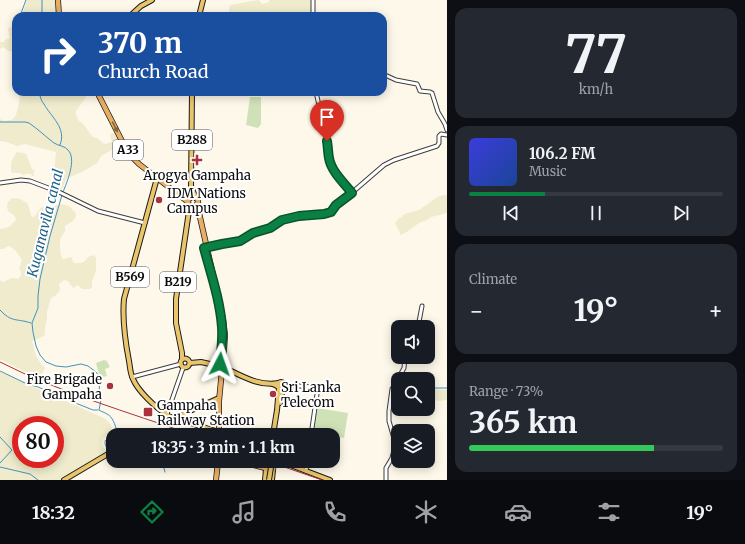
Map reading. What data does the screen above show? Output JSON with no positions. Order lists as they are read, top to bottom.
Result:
{
  "streets": {
    "highway": ["A33"],
    "main road": ["B288", "B569", "B219"]
  },
  "crossings": [
    ["B288", "A33"],
    ["B288", "B219"],
    ["A33", "B569"],
    ["A33", "B219"]
  ],
  "water": ["Kuganavila canal"],
  "places": {
    "health": ["Arogya Gampaha"],
    "other": ["IDM Nations Campus", "Fire Brigade Gampaha", "Sri Lanka Telecom"],
    "transit": ["Gampaha Railway Station"]
  },
  "page": {
    "tile": [
      ["77", "km/h"],
      "Climate",
      ["Range · 73%", "365 km"]
    ],
    "turn": ["370 m", "Church Road"],
    "song": ["106.2 FM", "Music"],
    "heat": ["−", "19°", "+"],
    "limit": "80",
    "trip": "18:35 · 3 min · 1.1 km",
    "tabs": ["18:32", "19°"]
  }
}
